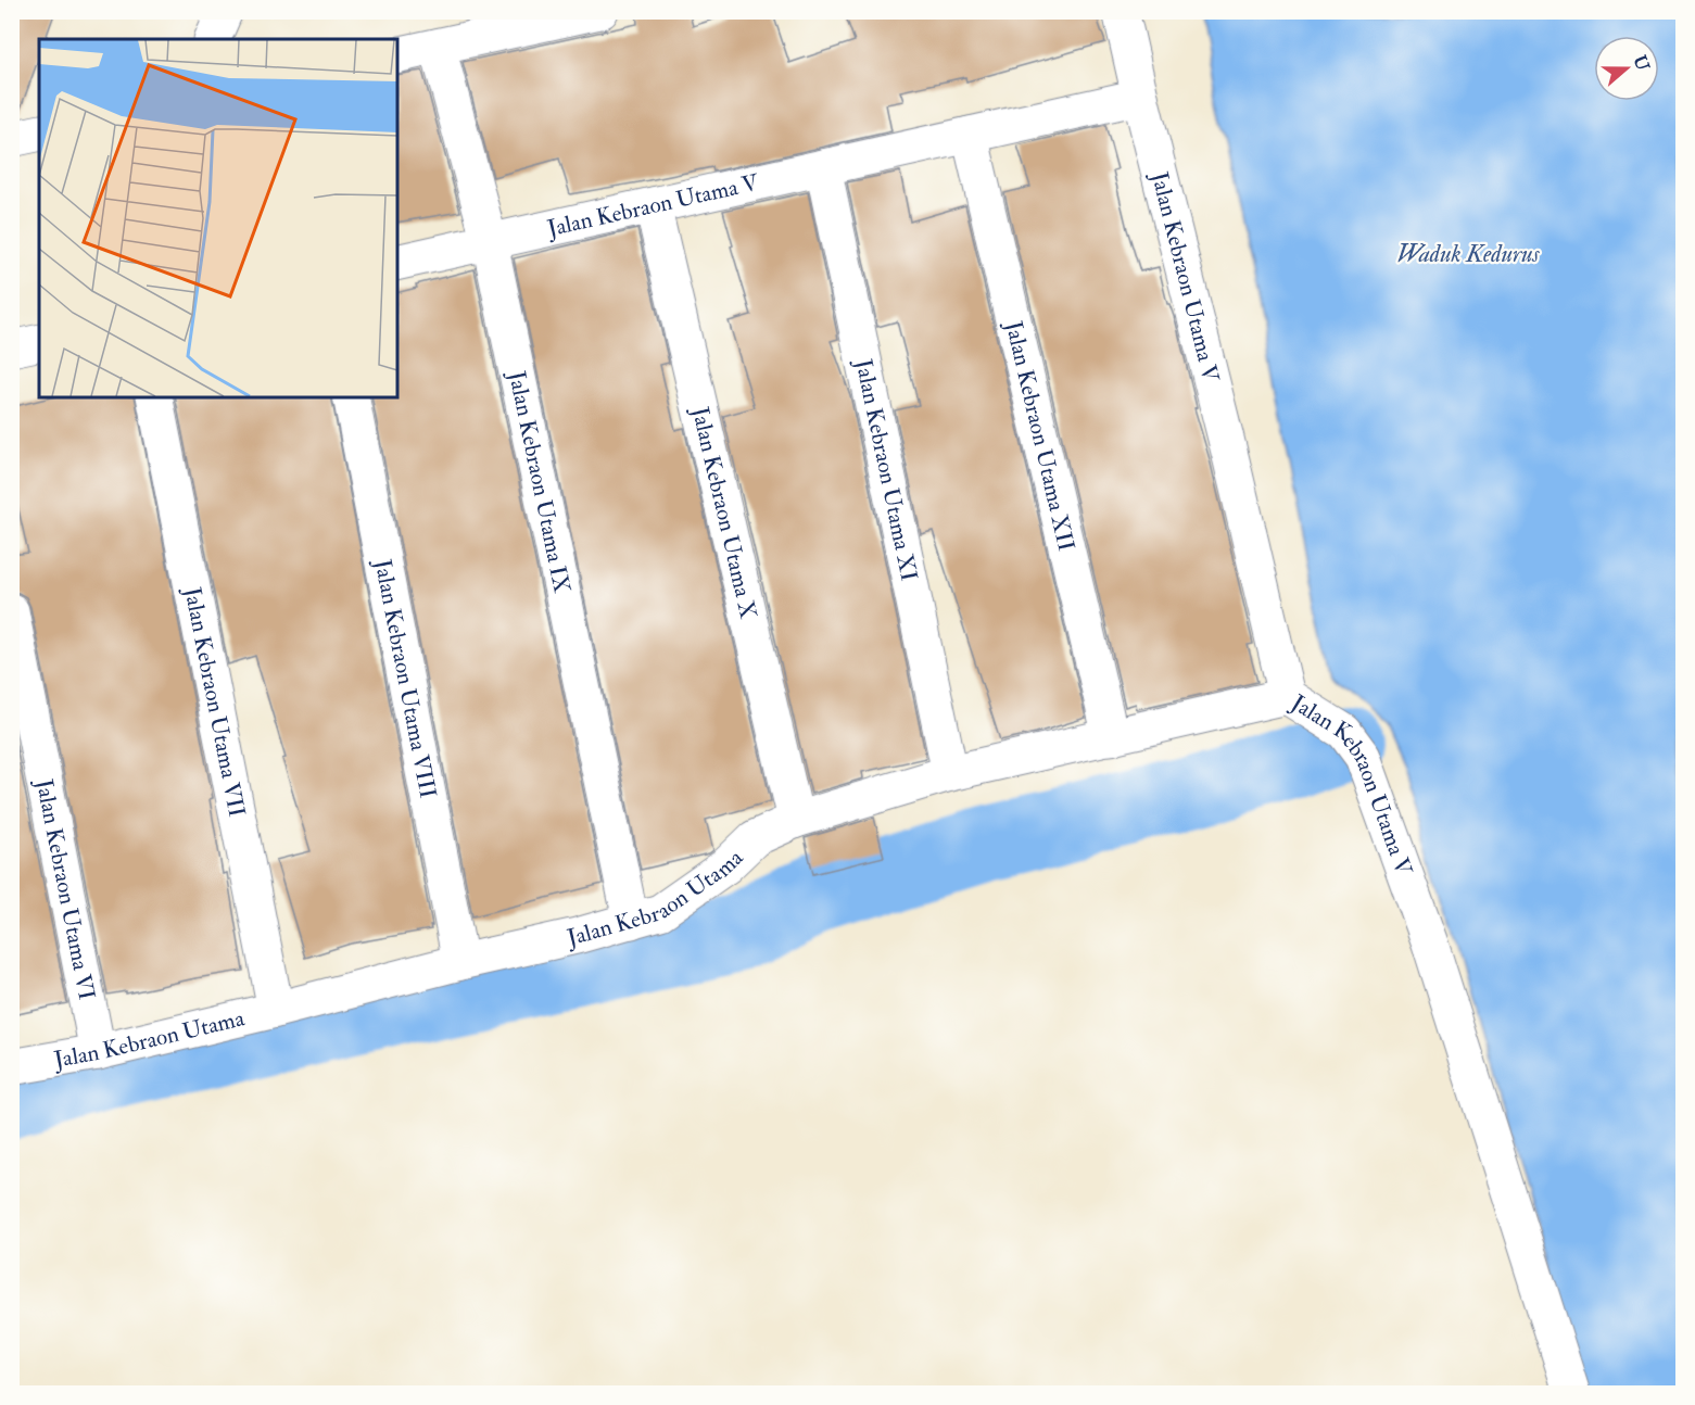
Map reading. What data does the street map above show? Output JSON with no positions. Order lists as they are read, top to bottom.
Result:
{
  "streets": {
    "street": [
      "Jalan Kebraon Utama V",
      "Jalan Kebraon Utama XII",
      "Jalan Kebraon Utama XI",
      "Jalan Kebraon Utama IX",
      "Jalan Kebraon Utama X",
      "Jalan Kebraon Utama VIII",
      "Jalan Kebraon Utama VII",
      "Jalan Kebraon Utama VI",
      "Jalan Kebraon Utama"
    ]
  },
  "crossings": [
    ["Jalan Kebraon Utama V", "Jalan Kebraon Utama XII"],
    ["Jalan Kebraon Utama V", "Jalan Kebraon Utama XI"],
    ["Jalan Kebraon Utama V", "Jalan Kebraon Utama IX"],
    ["Jalan Kebraon Utama V", "Jalan Kebraon Utama X"],
    ["Jalan Kebraon Utama V", "Jalan Kebraon Utama"],
    ["Jalan Kebraon Utama XII", "Jalan Kebraon Utama"],
    ["Jalan Kebraon Utama XI", "Jalan Kebraon Utama"],
    ["Jalan Kebraon Utama IX", "Jalan Kebraon Utama"],
    ["Jalan Kebraon Utama X", "Jalan Kebraon Utama"],
    ["Jalan Kebraon Utama VIII", "Jalan Kebraon Utama"],
    ["Jalan Kebraon Utama VII", "Jalan Kebraon Utama"],
    ["Jalan Kebraon Utama VI", "Jalan Kebraon Utama"]
  ],
  "water": ["Waduk Kedurus"],
  "north": "right"
}
